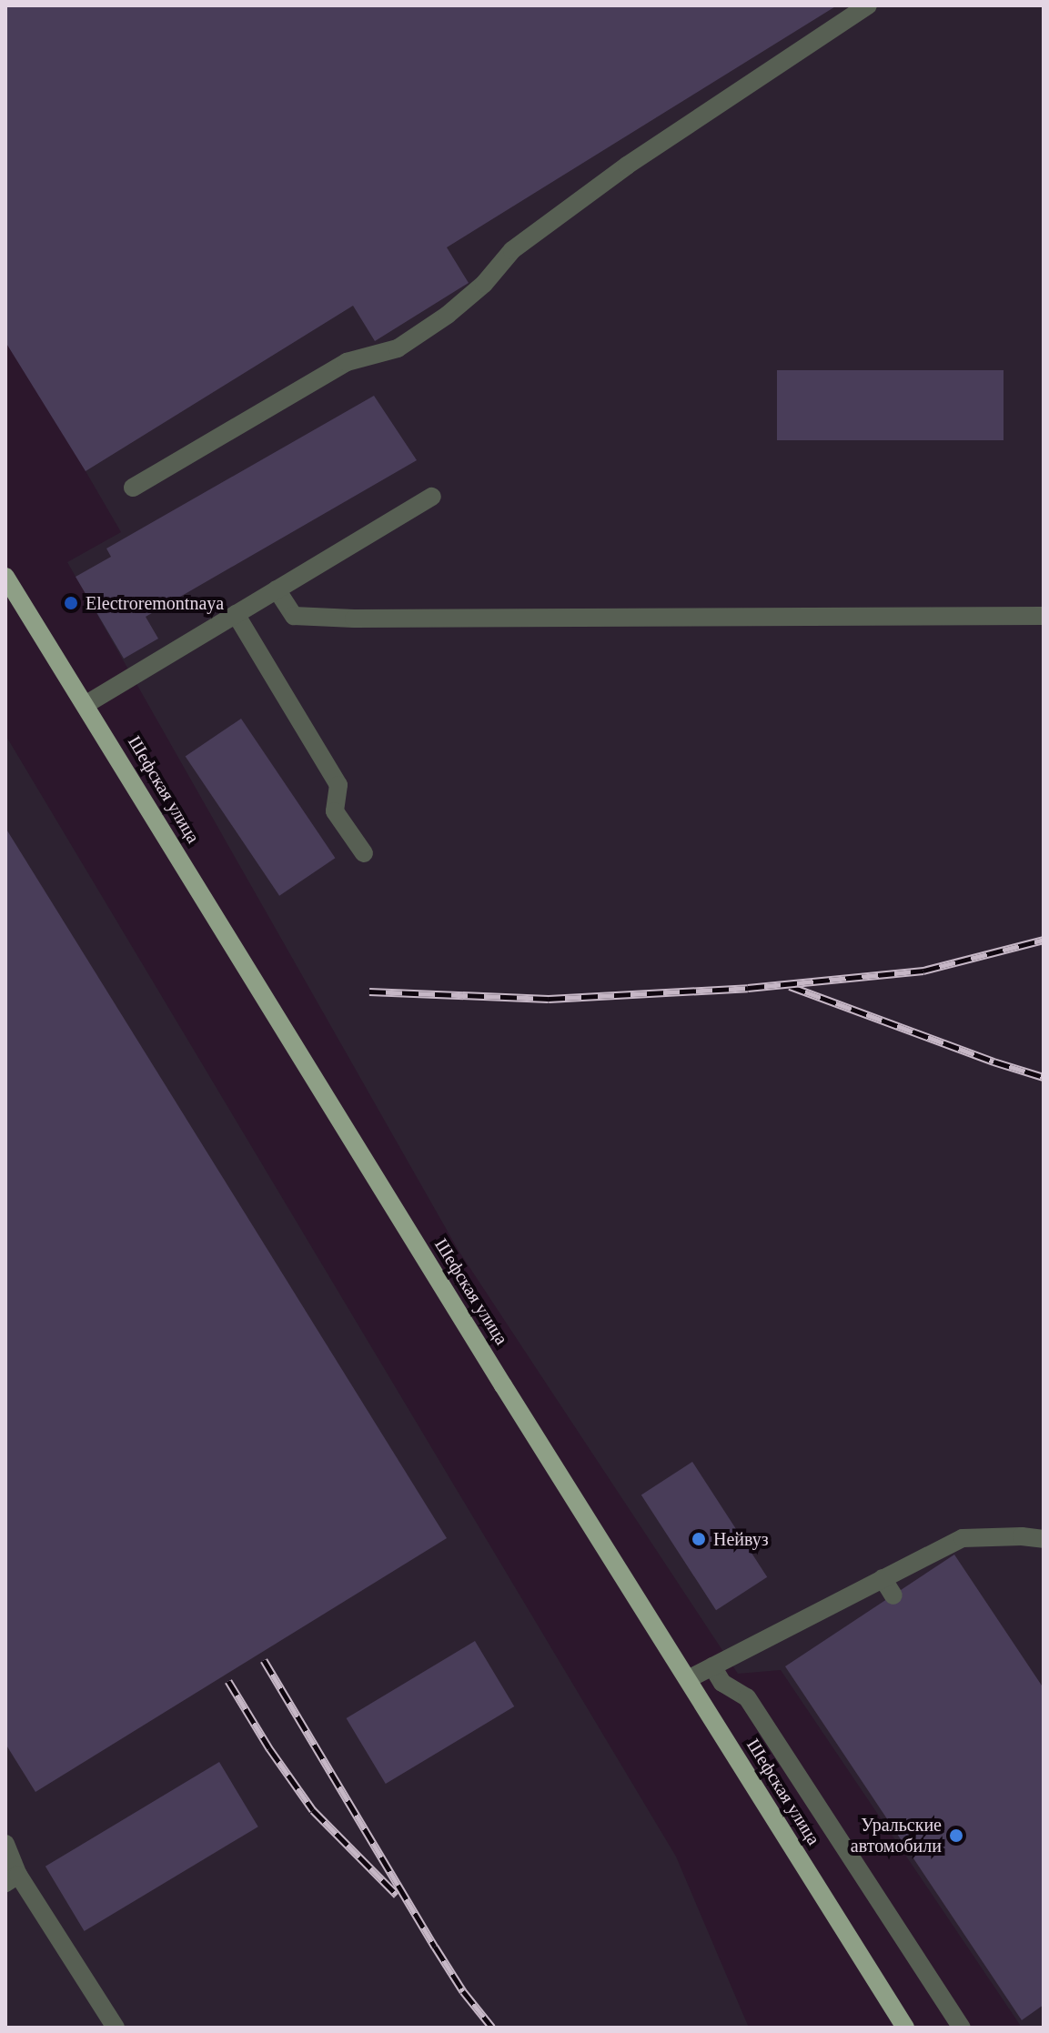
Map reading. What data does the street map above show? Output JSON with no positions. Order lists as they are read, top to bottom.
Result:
{
  "streets": {
    "main road": ["Шефская улица"]
  },
  "places": ["Electroremontnaya", "Нейвуз", "Уральские автомобили"]
}
